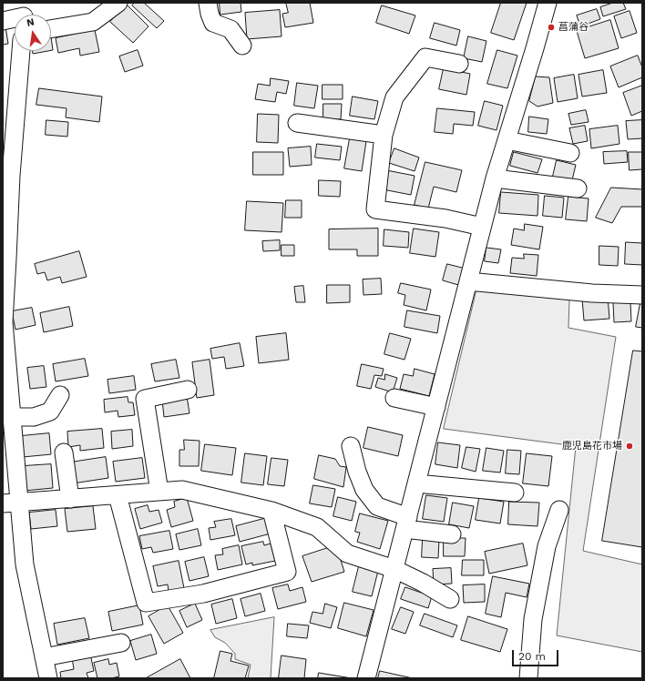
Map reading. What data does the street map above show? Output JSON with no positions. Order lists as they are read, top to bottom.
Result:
{
  "places": ["菖蒲谷", "鹿児島花市場"],
  "scale_bar": "20 m",
  "north": "top"
}
